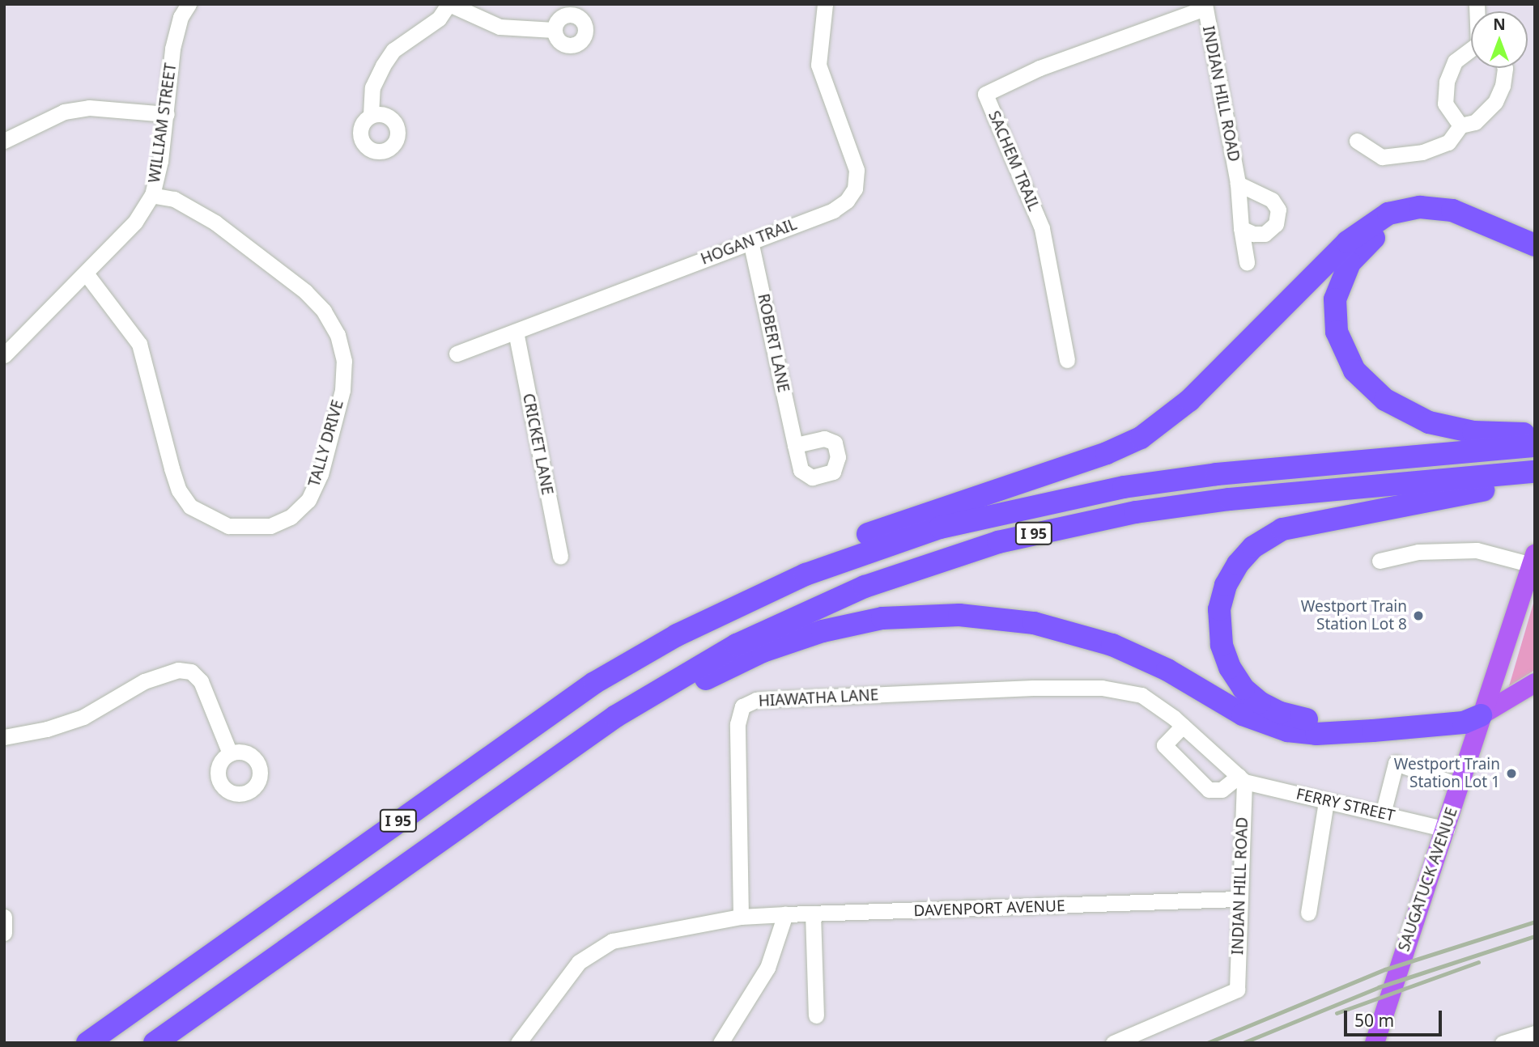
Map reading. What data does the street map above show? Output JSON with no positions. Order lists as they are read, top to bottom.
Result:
{
  "streets": {
    "highway": ["I 95"],
    "main road": ["SAUGATUCK AVENUE"],
    "street": [
      "INDIAN HILL ROAD",
      "WILLIAM STREET",
      "SACHEM TRAIL",
      "HOGAN TRAIL",
      "ROBERT LANE",
      "TALLY DRIVE",
      "CRICKET LANE",
      "HIAWATHA LANE",
      "FERRY STREET",
      "DAVENPORT AVENUE"
    ]
  },
  "crossings": [
    ["INDIAN HILL ROAD", "SACHEM TRAIL"],
    ["INDIAN HILL ROAD", "HIAWATHA LANE"],
    ["INDIAN HILL ROAD", "FERRY STREET"],
    ["INDIAN HILL ROAD", "DAVENPORT AVENUE"],
    ["WILLIAM STREET", "TALLY DRIVE"],
    ["HOGAN TRAIL", "ROBERT LANE"],
    ["HOGAN TRAIL", "CRICKET LANE"],
    ["HIAWATHA LANE", "FERRY STREET"],
    ["HIAWATHA LANE", "DAVENPORT AVENUE"],
    ["FERRY STREET", "SAUGATUCK AVENUE"]
  ],
  "places": ["Westport Train Station Lot 8", "Westport Train Station Lot 1"],
  "scale_bar": "50 m",
  "north": "top"
}
